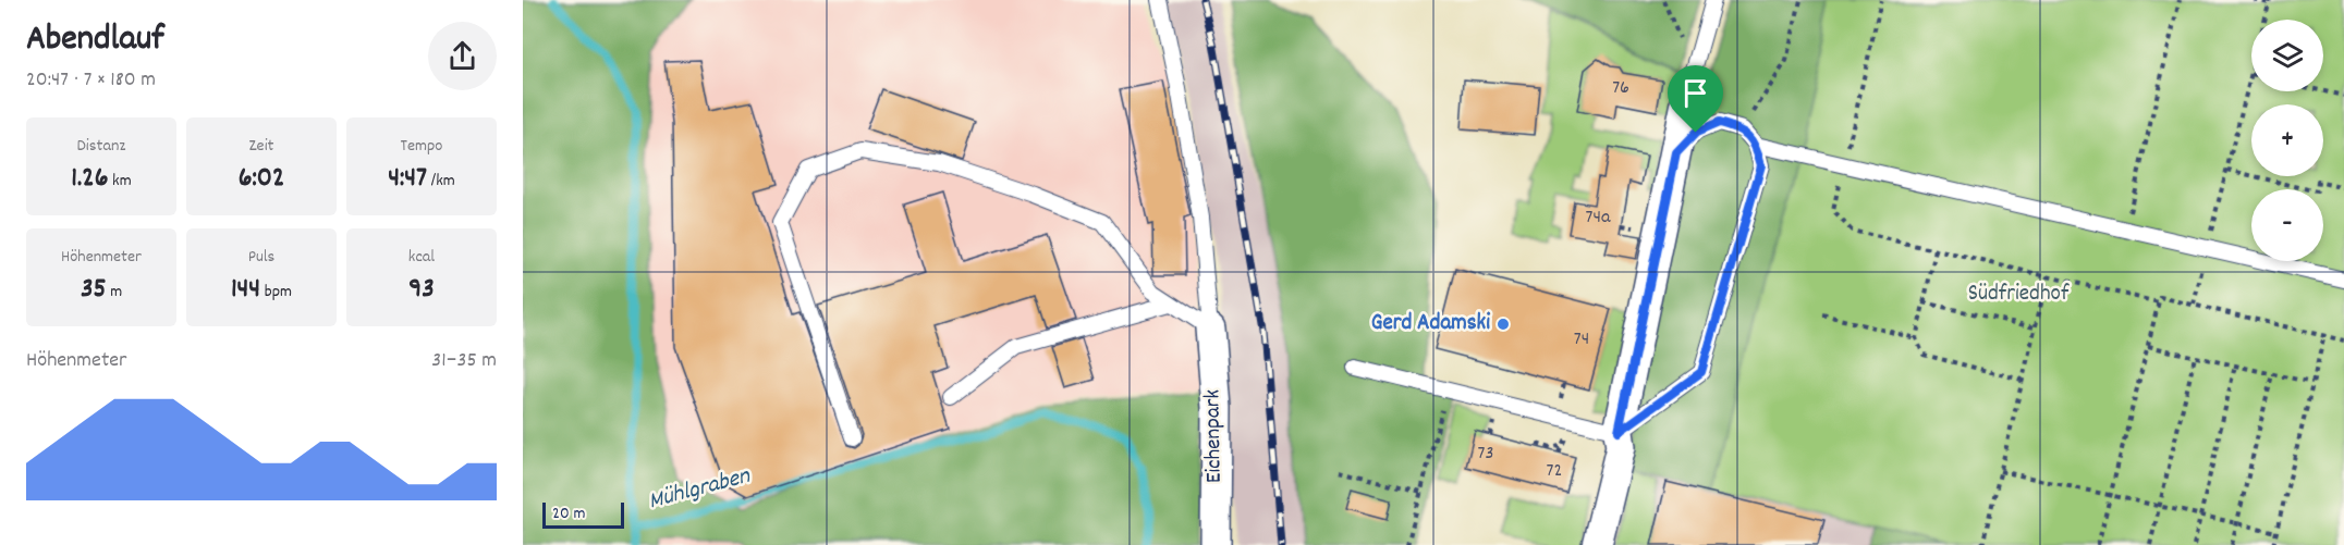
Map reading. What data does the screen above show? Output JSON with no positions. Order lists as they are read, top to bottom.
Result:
{
  "streets": {
    "street": ["Eichenpark"]
  },
  "water": ["Mühlgraben"],
  "parks": ["Südfriedhof"],
  "places": ["Gerd Adamski"],
  "house_numbers": [
    "76",
    "74a",
    "74",
    "73",
    "72"
  ],
  "scale_bar": "20 m",
  "page": {
    "heading": ["Abendlauf", "20:47 · 7 × 180 m"],
    "map_buttons": ["+", "−"],
    "stats": [
      ["Distanz", "1.26 km"],
      ["Zeit", "6:02"],
      ["Tempo", "4:47 /km"],
      ["Höhenmeter", "35 m"],
      ["Puls", "144 bpm"],
      ["kcal", "93"]
    ],
    "chart": ["Höhenmeter", "31–35 m"],
    "scale": "20 m"
  }
}
